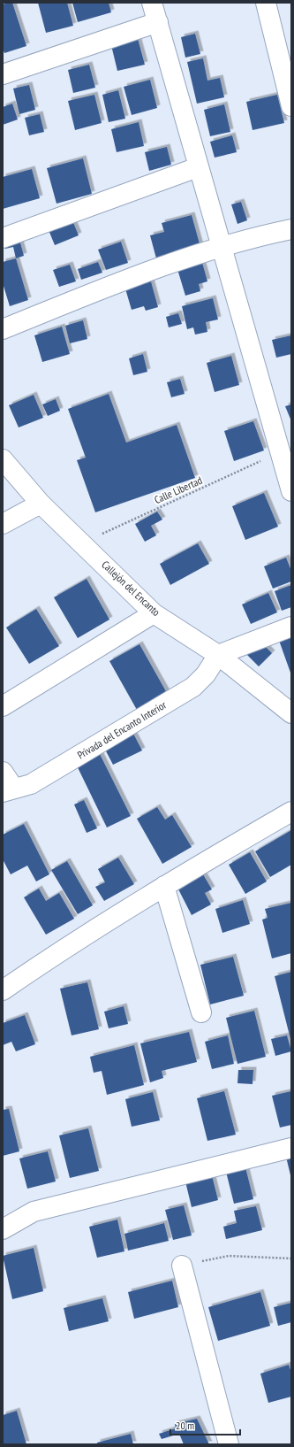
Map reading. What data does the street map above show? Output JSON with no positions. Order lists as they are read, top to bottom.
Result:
{
  "streets": {
    "street": ["Callejón del Encanto", "Privada del Encanto Interior"],
    "path": ["Calle Libertad"]
  },
  "crossings": [
    ["Calle Libertad", "Callejón del Encanto"],
    ["Callejón del Encanto", "Privada del Encanto Interior"]
  ],
  "scale_bar": "20 m"
}
